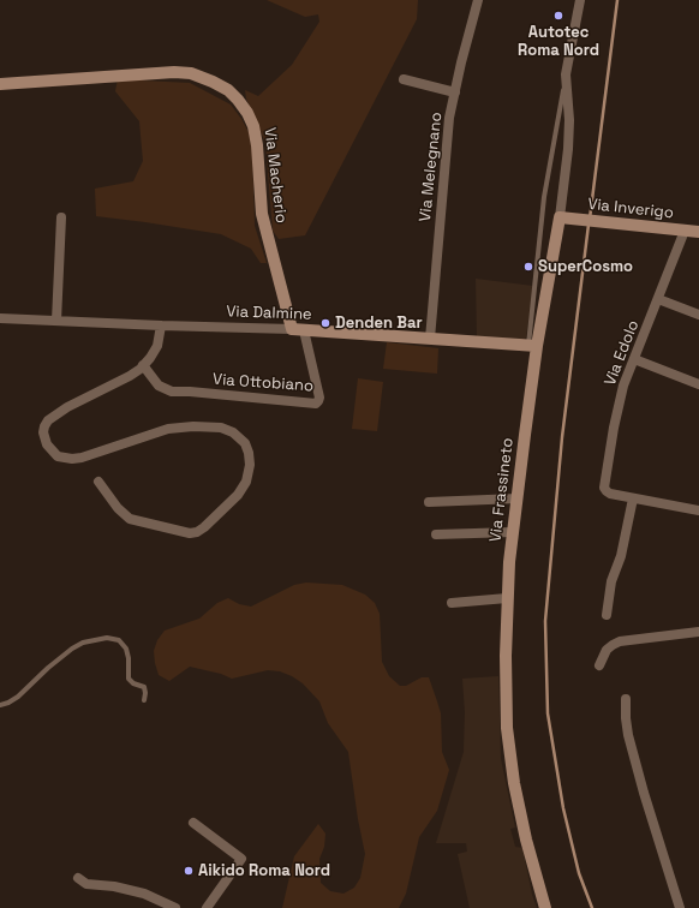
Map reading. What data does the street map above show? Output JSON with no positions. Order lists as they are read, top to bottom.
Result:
{
  "streets": {
    "street": [
      "Via Melegnano",
      "Via Macherio",
      "Via Inverigo",
      "Via Dalmine",
      "Via Edolo",
      "Via Ottobiano",
      "Via Frassineto"
    ]
  },
  "crossings": [
    ["Via Melegnano", "Via Dalmine"],
    ["Via Macherio", "Via Dalmine"],
    ["Via Inverigo", "Via Edolo"],
    ["Via Inverigo", "Via Frassineto"],
    ["Via Dalmine", "Via Ottobiano"],
    ["Via Dalmine", "Via Frassineto"]
  ],
  "places": [
    "Autotec Roma Nord",
    "SuperCosmo",
    "Denden Bar",
    "Aikido Roma Nord"
  ]
}
